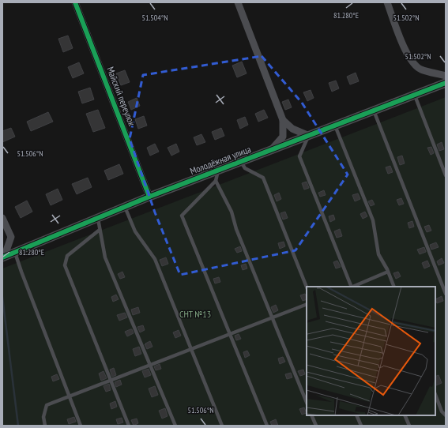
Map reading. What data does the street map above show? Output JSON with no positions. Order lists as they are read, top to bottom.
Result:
{
  "streets": {
    "street": ["Майский переулок", "Молодёжная улица"]
  },
  "crossings": [
    ["Майский переулок", "Молодёжная улица"]
  ],
  "parks": ["СНТ №13"],
  "coordinates": [
    "81.280°E",
    "51.504°N",
    "51.502°N",
    "51.506°N"
  ]
}
